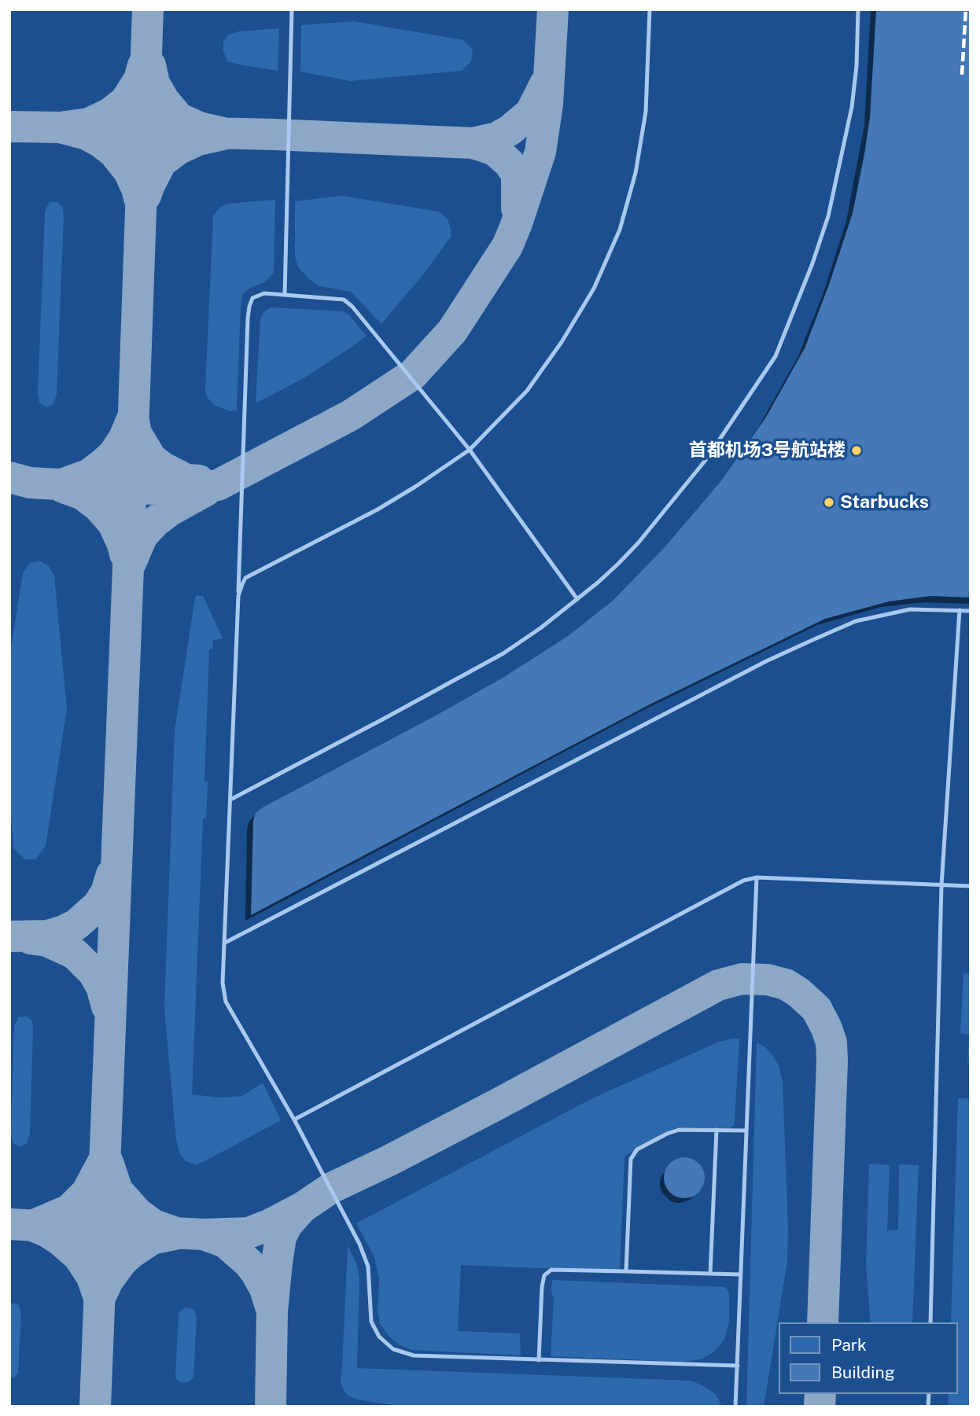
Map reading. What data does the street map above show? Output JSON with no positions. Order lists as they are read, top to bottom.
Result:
{
  "places": ["首都机场3号航站楼", "Starbucks"],
  "legend": ["Park", "Building"]
}
